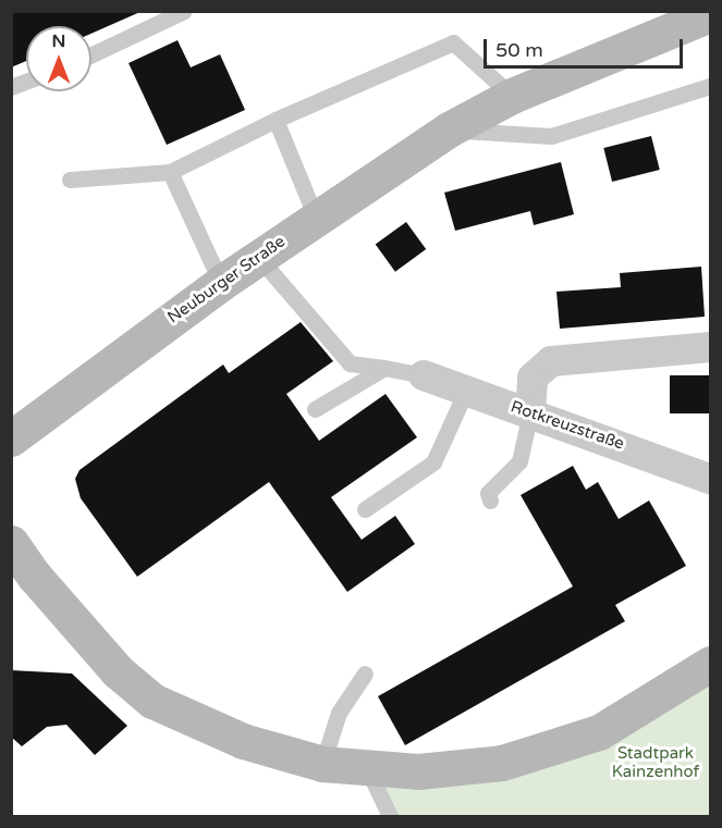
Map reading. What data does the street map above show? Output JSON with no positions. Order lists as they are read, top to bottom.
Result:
{
  "streets": {
    "street": ["Neuburger Straße", "Rotkreuzstraße"]
  },
  "parks": ["Stadtpark Kainzenhof"],
  "scale_bar": "50 m",
  "north": "top"
}
